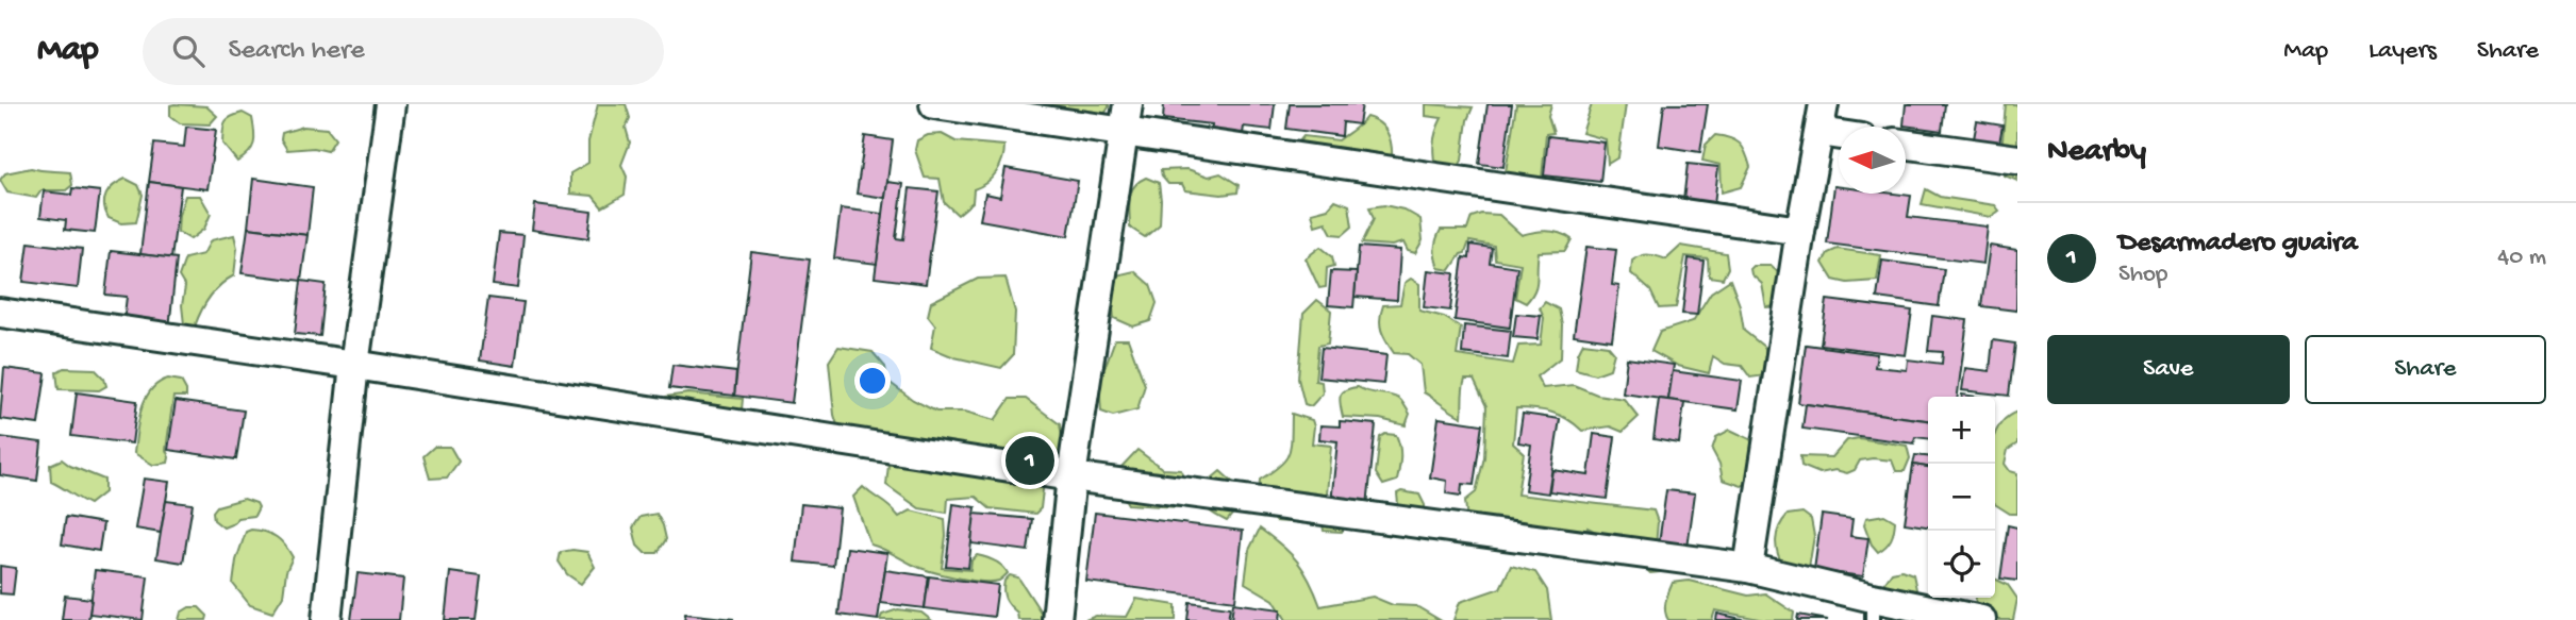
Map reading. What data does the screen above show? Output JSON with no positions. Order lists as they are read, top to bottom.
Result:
{
  "north": "left",
  "page": {
    "header": "Map",
    "search": "Search here",
    "nav": ["Map", "Layers", "Share"],
    "heading": "Nearby",
    "list": [
      {
        "mark": "1",
        "name": "Desarmadero guaira",
        "note": "Shop",
        "value": "40 m"
      }
    ],
    "buttons": ["Save", "Share"],
    "map_buttons": ["+", "−"],
    "pins": "1"
  }
}
